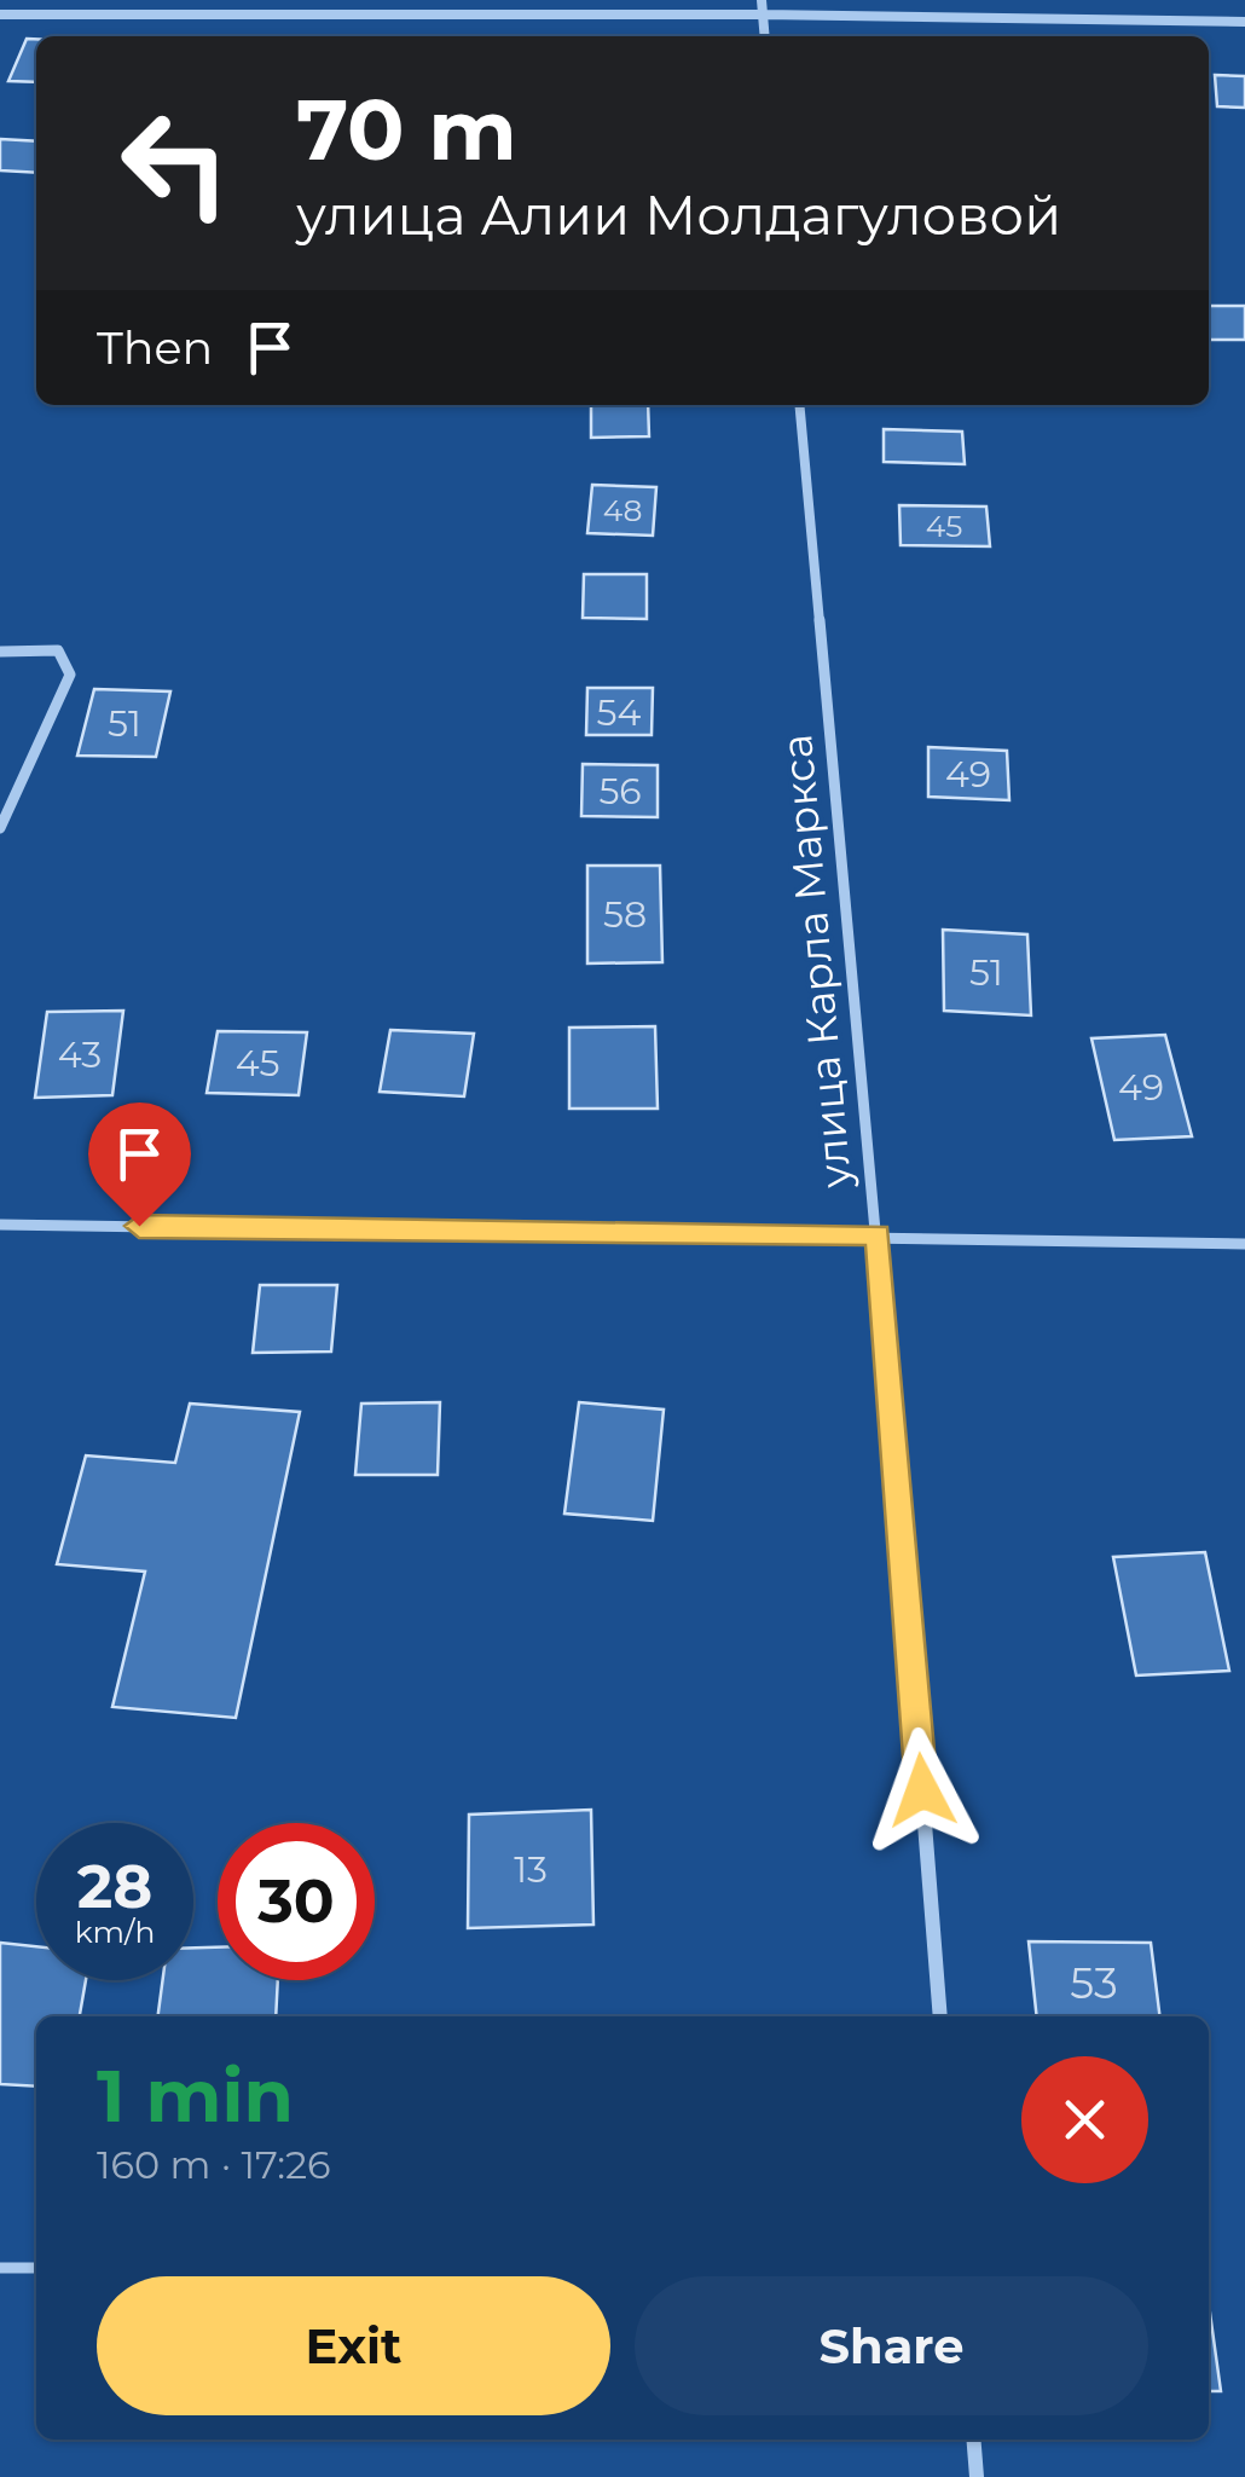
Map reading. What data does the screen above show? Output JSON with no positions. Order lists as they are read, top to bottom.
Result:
{
  "streets": {
    "street": ["улица Карла Маркса"]
  },
  "house_numbers": [
    "48",
    "45",
    "54",
    "51",
    "49",
    "56",
    "58",
    "51",
    "43",
    "45",
    "49",
    "13",
    "53"
  ],
  "page": {
    "turn": ["70 m", "улица Алии Молдагуловой"],
    "then": "Then",
    "speed": "28 km/h",
    "limit": "30",
    "heading": ["1 min", "160 m · 17:26"],
    "buttons": ["Exit", "Share"]
  }
}
